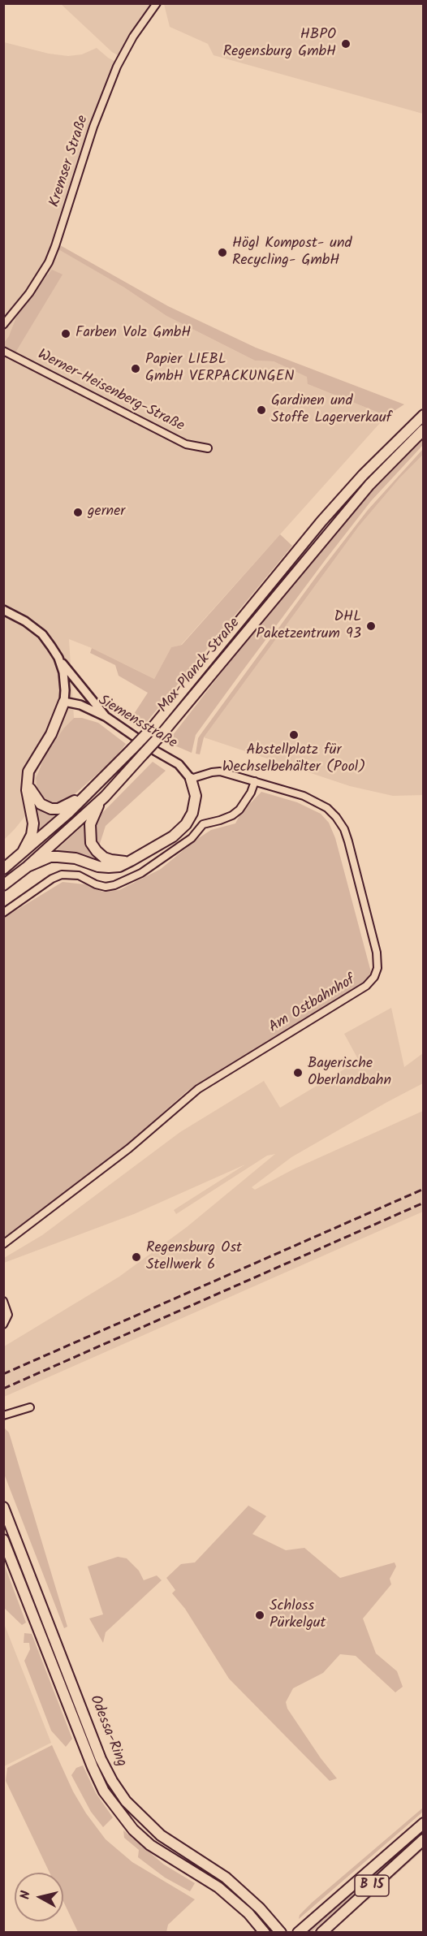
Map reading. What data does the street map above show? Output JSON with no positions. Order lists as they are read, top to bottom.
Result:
{
  "streets": {
    "main road": ["Max-Planck-Straße", "Odessa-Ring", "B 15"],
    "street": [
      "Kremser Straße",
      "Werner-Heisenberg-Straße",
      "Siemensstraße",
      "Am Ostbahnhof"
    ]
  },
  "crossings": [
    ["Siemensstraße", "Am Ostbahnhof"]
  ],
  "places": [
    "HBPO Regensburg GmbH",
    "Högl Kompost- und Recycling- GmbH",
    "Farben Volz GmbH",
    "Papier LIEBL GmbH VERPACKUNGEN",
    "Gardinen und Stoffe Lagerverkauf",
    "gerner",
    "DHL Paketzentrum 93",
    "Abstellplatz für Wechselbehälter (Pool)",
    "Bayerische Oberlandbahn",
    "Regensburg Ost Stellwerk 6",
    "Schloss Pürkelgut"
  ],
  "north": "left"
}
